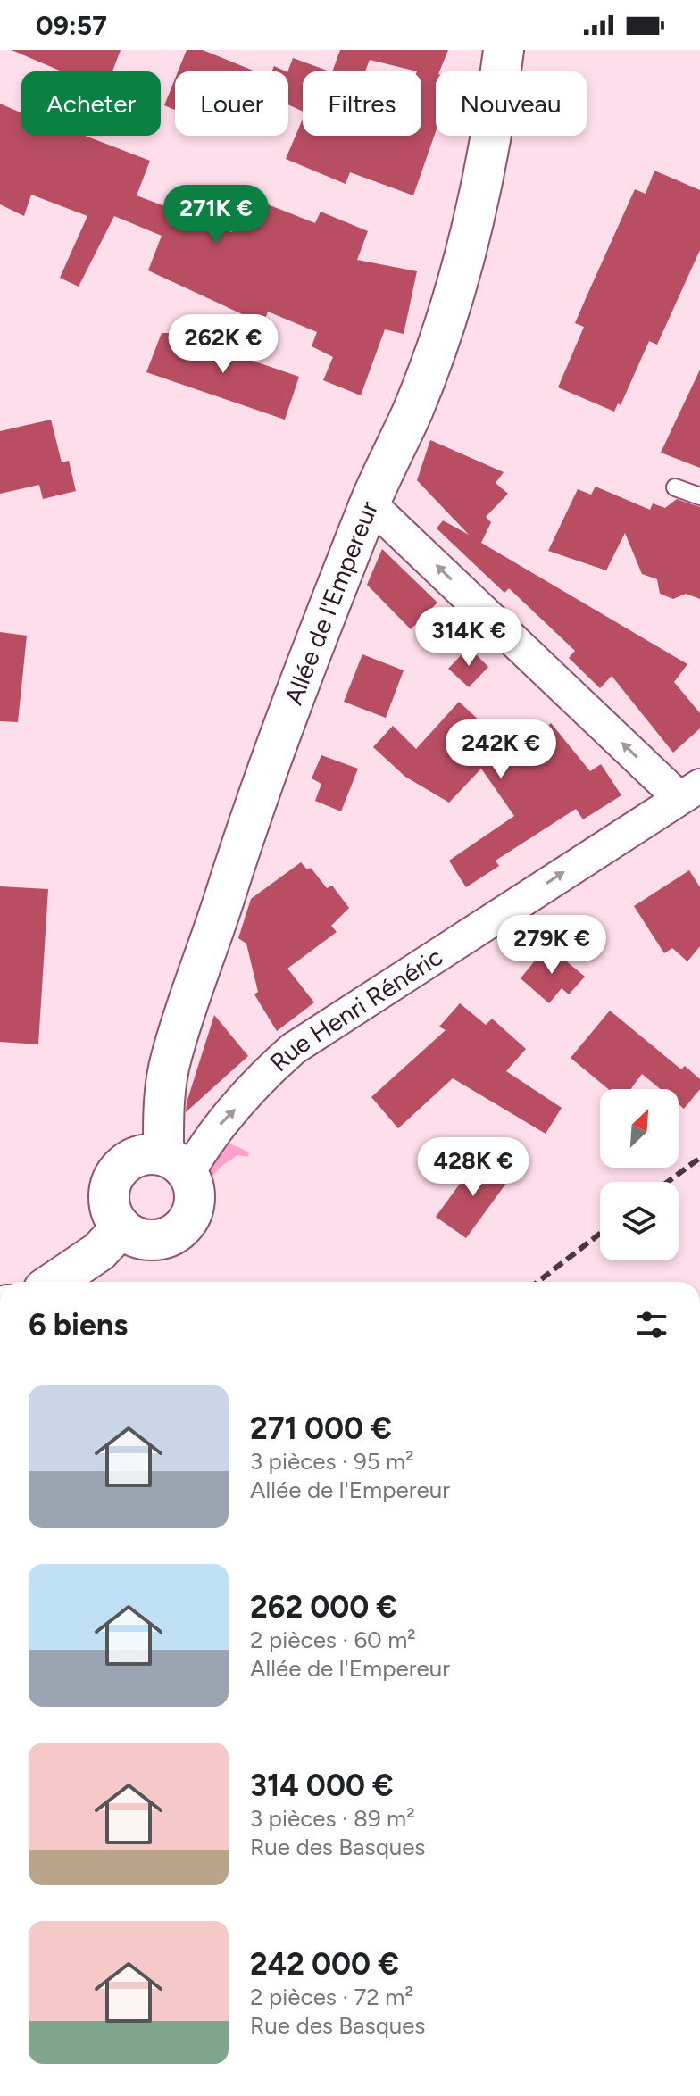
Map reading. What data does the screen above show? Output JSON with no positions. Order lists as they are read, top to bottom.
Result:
{
  "streets": {
    "street": ["Allée de l'Empereur", "Rue Henri Rénéric"]
  },
  "crossings": [
    ["Allée de l'Empereur", "Rue Henri Rénéric"]
  ],
  "one_way": ["Rue Henri Rénéric"],
  "north": "top right",
  "page": {
    "status": "09:57",
    "chip": [
      "Acheter",
      "Louer",
      "Filtres",
      "Nouveau"
    ],
    "price": [
      "271K €",
      "262K €",
      "314K €",
      "242K €",
      "279K €",
      "428K €"
    ],
    "heading": "6 biens",
    "list": [
      {
        "name": "271 000 €",
        "note": "3 pièces · 95 m² · Allée de l'Empereur"
      },
      {
        "name": "262 000 €",
        "note": "2 pièces · 60 m² · Allée de l'Empereur"
      },
      {
        "name": "314 000 €",
        "note": "3 pièces · 89 m² · Rue des Basques"
      },
      {
        "name": "242 000 €",
        "note": "2 pièces · 72 m² · Rue des Basques"
      }
    ]
  }
}
